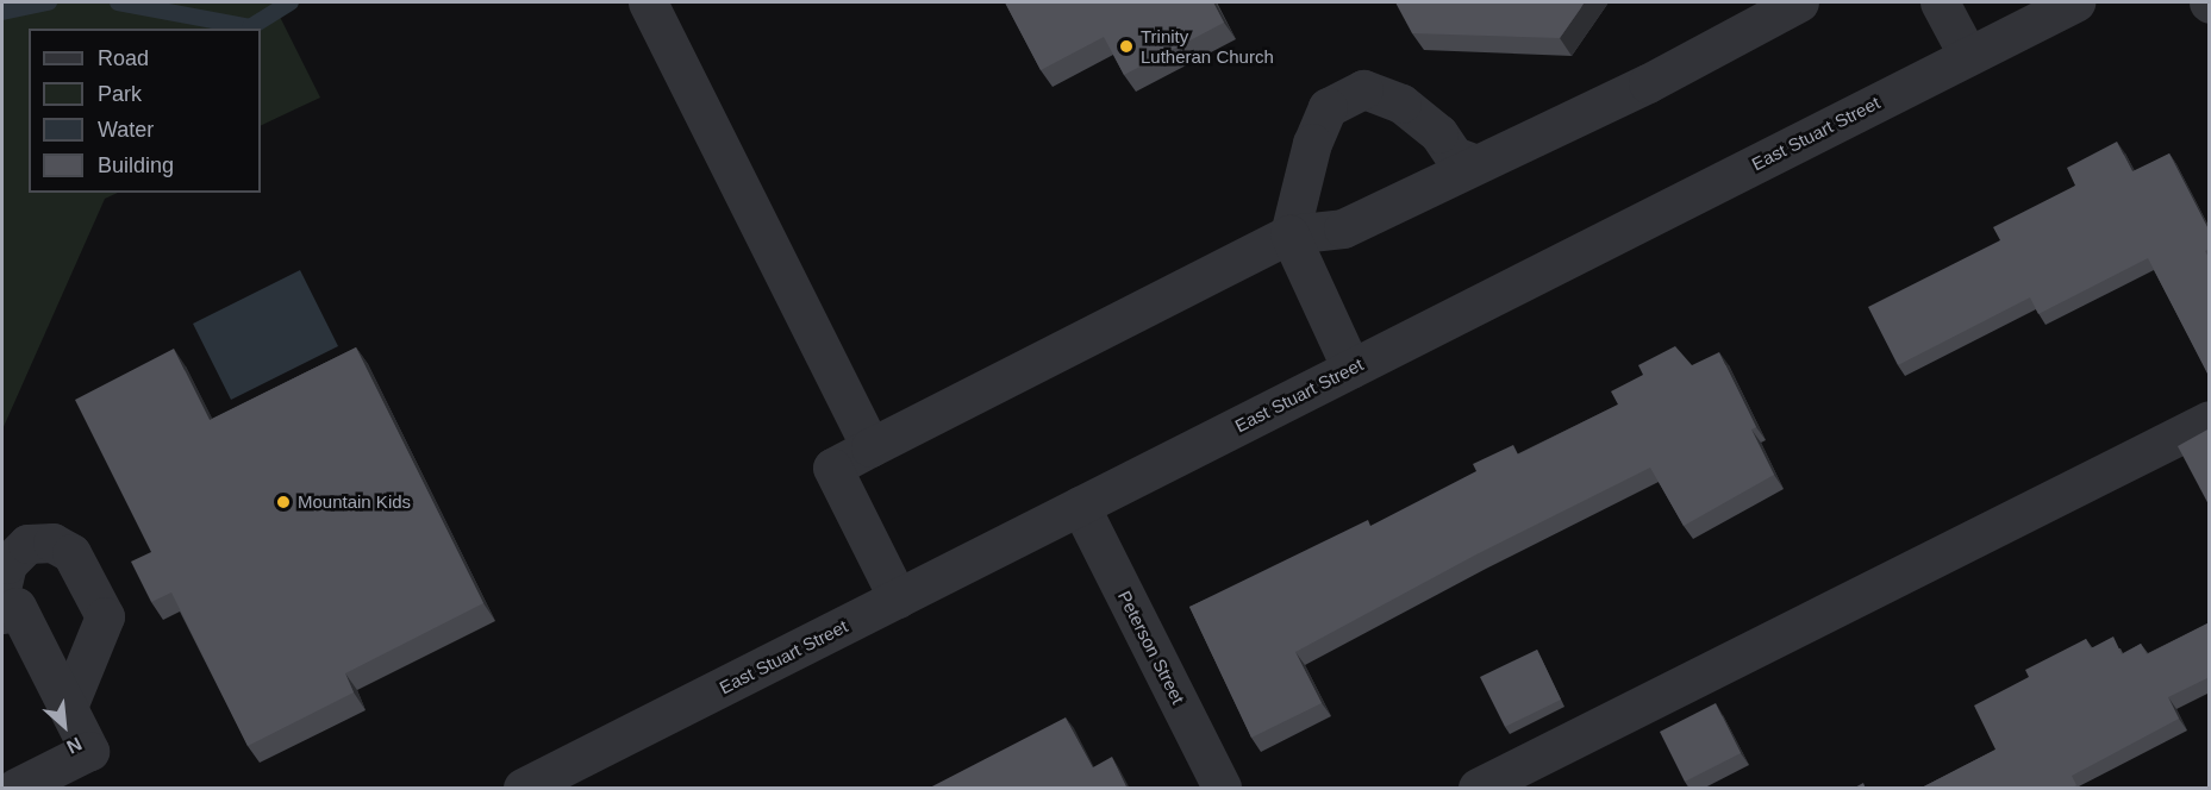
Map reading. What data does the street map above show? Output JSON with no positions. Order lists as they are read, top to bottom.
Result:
{
  "streets": {
    "street": ["East Stuart Street", "Peterson Street"]
  },
  "crossings": [
    ["East Stuart Street", "Peterson Street"]
  ],
  "places": ["Trinity Lutheran Church", "Mountain Kids"],
  "legend": [
    "Road",
    "Park",
    "Water",
    "Building"
  ],
  "north": "bottom right"
}
